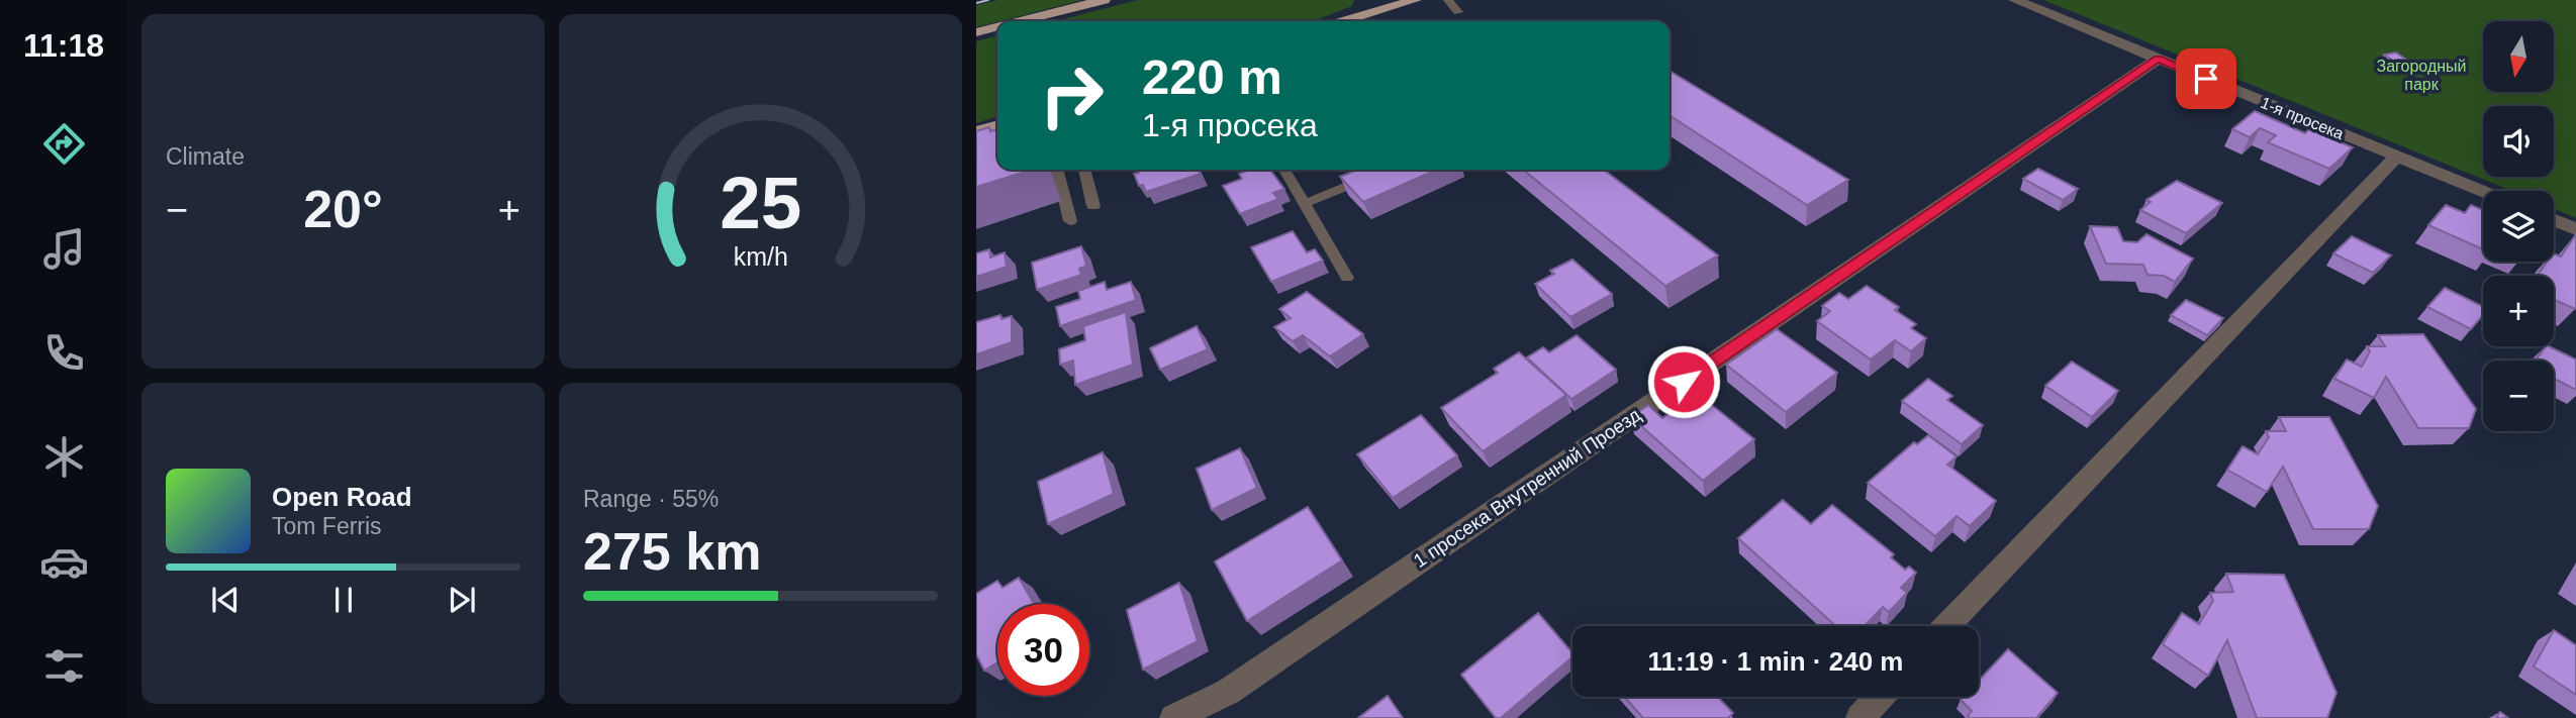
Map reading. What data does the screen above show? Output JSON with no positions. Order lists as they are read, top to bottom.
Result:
{
  "streets": {
    "street": ["1-я просека", "1 просека Внутренний Проезд"]
  },
  "crossings": [
    ["1-я просека", "1 просека Внутренний Проезд"]
  ],
  "parks": ["Загородный парк"],
  "north": "bottom",
  "page": {
    "tabs": "11:18",
    "tile": [
      "Climate",
      ["Range · 55%", "275 km"]
    ],
    "map_buttons": ["+", "−"],
    "turn": ["220 m", "1-я просека"],
    "heat": ["−", "20°", "+"],
    "song": ["Open Road", "Tom Ferris"],
    "limit": "30",
    "trip": "11:19 · 1 min · 240 m",
    "gauge": ["25", "km/h"]
  }
}
